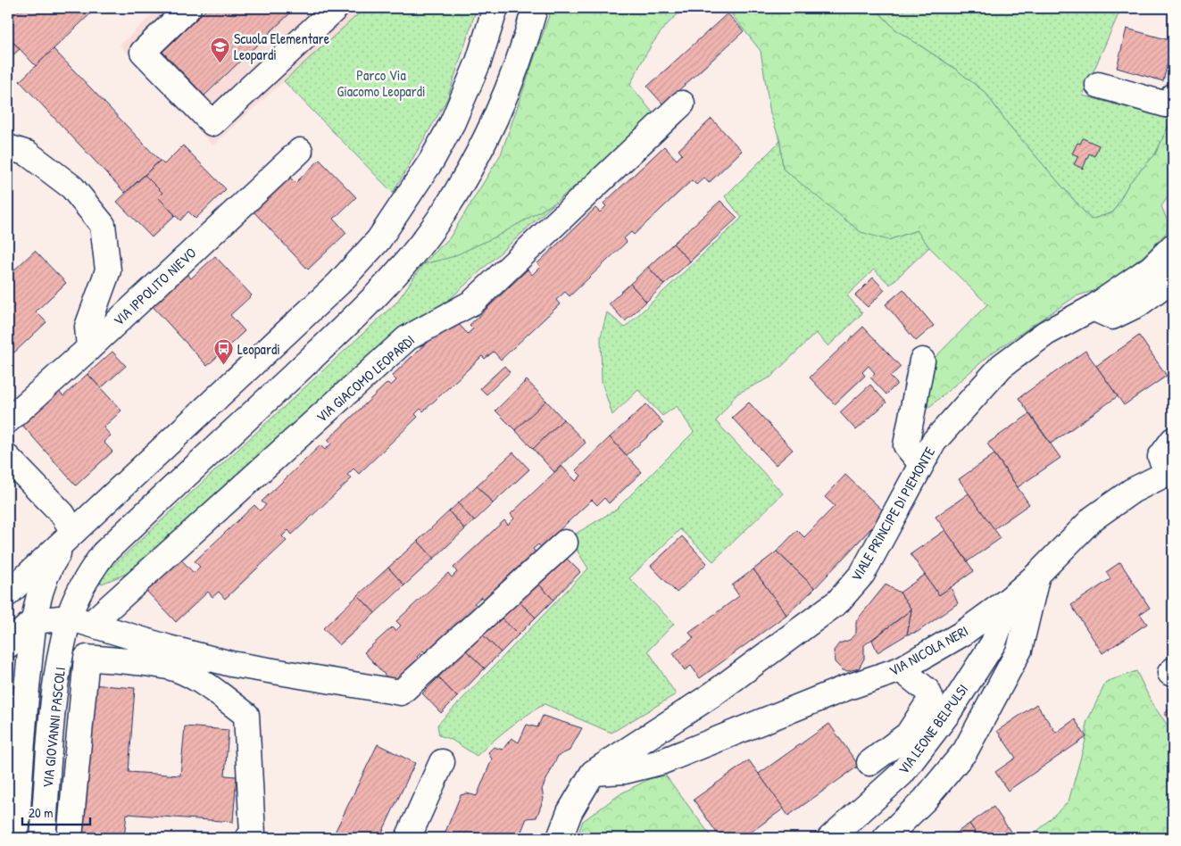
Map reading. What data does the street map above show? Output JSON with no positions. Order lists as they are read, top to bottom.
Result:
{
  "streets": {
    "street": [
      "VIA IPPOLITO NIEVO",
      "VIA GIACOMO LEOPARDI",
      "VIALE PRINCIPE DI PIEMONTE",
      "VIA NICOLA NERI",
      "VIA GIOVANNI PASCOLI",
      "VIA LEONE BELPULSI"
    ]
  },
  "crossings": [
    ["VIALE PRINCIPE DI PIEMONTE", "VIA NICOLA NERI"],
    ["VIA NICOLA NERI", "VIA LEONE BELPULSI"]
  ],
  "parks": ["Parco Via Giacomo Leopardi"],
  "places": {
    "school or university": ["Scuola Elementare Leopardi"],
    "bus stop": ["Leopardi"]
  },
  "scale_bar": "20 m"
}
